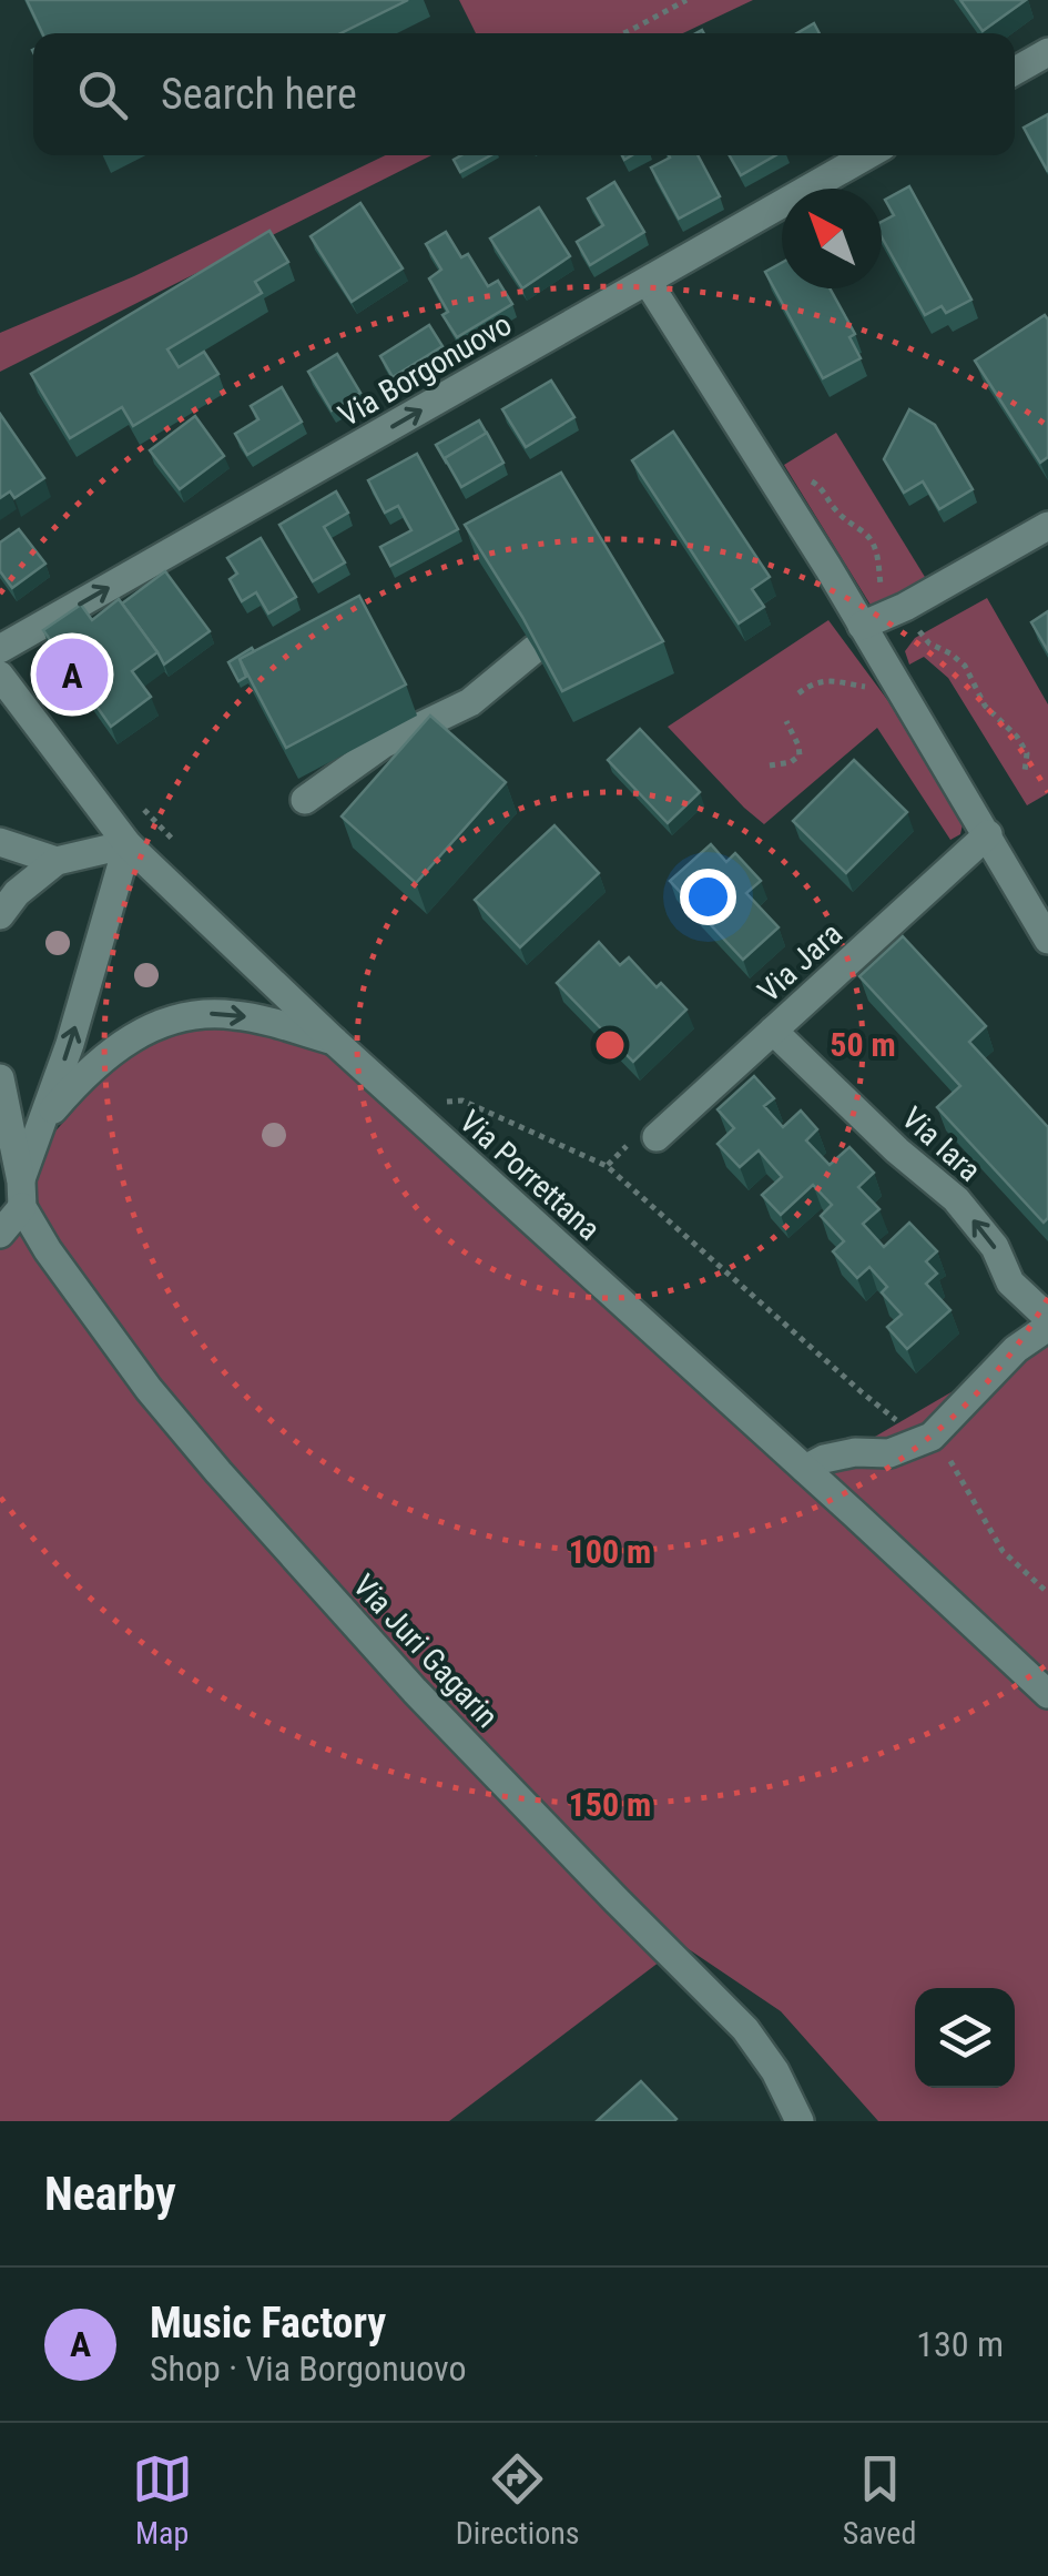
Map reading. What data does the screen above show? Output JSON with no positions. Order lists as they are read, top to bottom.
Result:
{
  "streets": {
    "street": [
      "Via Borgonuovo",
      "Via Jara",
      "Via Iara",
      "Via Porrettana",
      "Via Juri Gagarin"
    ]
  },
  "crossings": [
    ["Via Jara", "Via Iara"]
  ],
  "one_way": ["Via Borgonuovo", "Via Iara"],
  "north": "top left",
  "page": {
    "search": "Search here",
    "pins": "A",
    "heading": "Nearby",
    "list": [
      {
        "mark": "A",
        "name": "Music Factory",
        "note": "Shop · Via Borgonuovo",
        "value": "130 m"
      }
    ],
    "nav": ["Map", "Directions", "Saved"]
  },
  "rings": ["50 m", "100 m", "150 m"]
}
